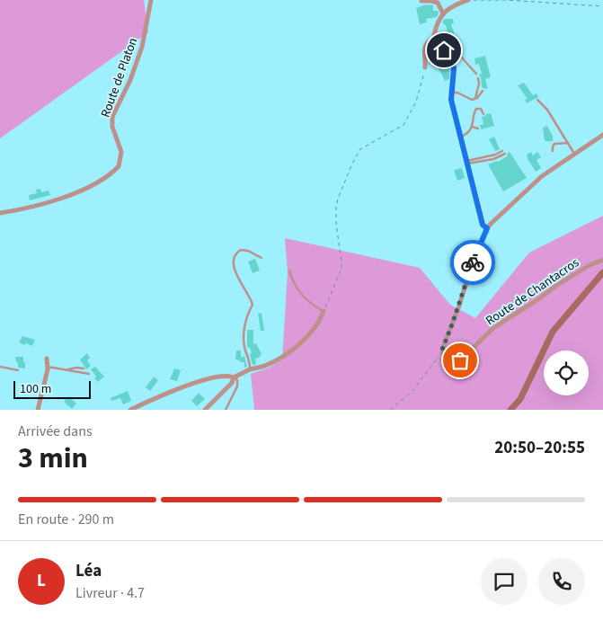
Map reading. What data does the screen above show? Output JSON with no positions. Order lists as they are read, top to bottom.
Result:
{
  "streets": {
    "street": ["Route de Platon", "Route de Chantacros"]
  },
  "scale_bar": "100 m",
  "page": {
    "scale": "100 m",
    "heading": ["3 min", "Arrivée dans", "20:50–20:55"],
    "panel": ["Léa", "Livreur · 4.7"],
    "bar": "En route · 290 m",
    "round": "L"
  }
}
